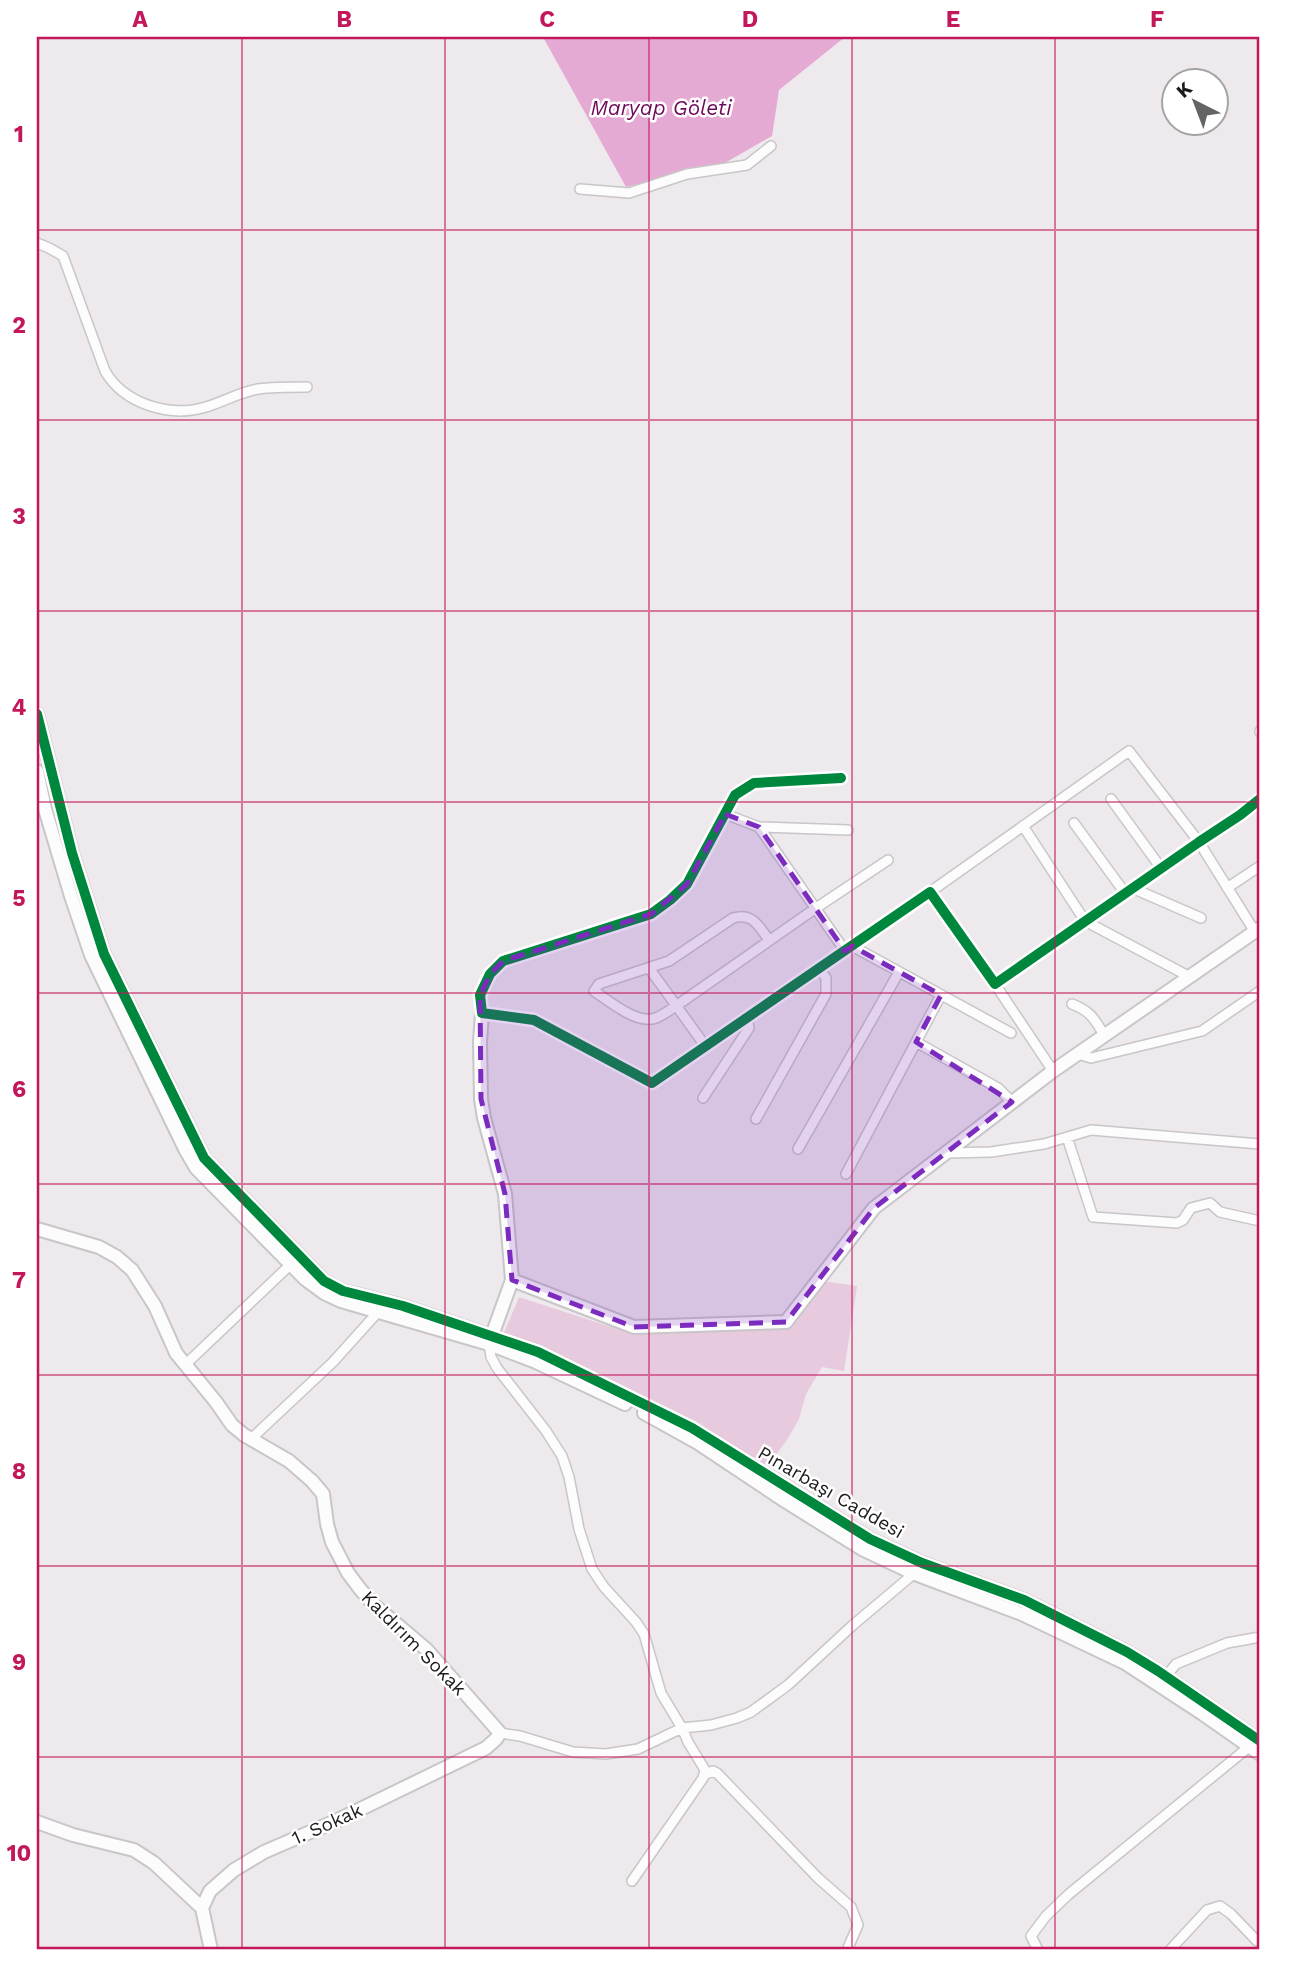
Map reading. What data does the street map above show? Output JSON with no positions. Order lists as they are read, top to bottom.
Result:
{
  "streets": {
    "street": ["Kaldırım Sokak", "1. Sokak"],
    "cycle path": ["Pınarbaşı Caddesi"]
  },
  "crossings": [
    ["Kaldırım Sokak", "1. Sokak"]
  ],
  "water": ["Maryap Göleti"],
  "north": "top left",
  "grid": {
    "columns": [
      "A",
      "B",
      "C",
      "D",
      "E",
      "F"
    ],
    "rows": [
      "1",
      "2",
      "3",
      "4",
      "5",
      "6",
      "7",
      "8",
      "9",
      "10"
    ]
  }
}
